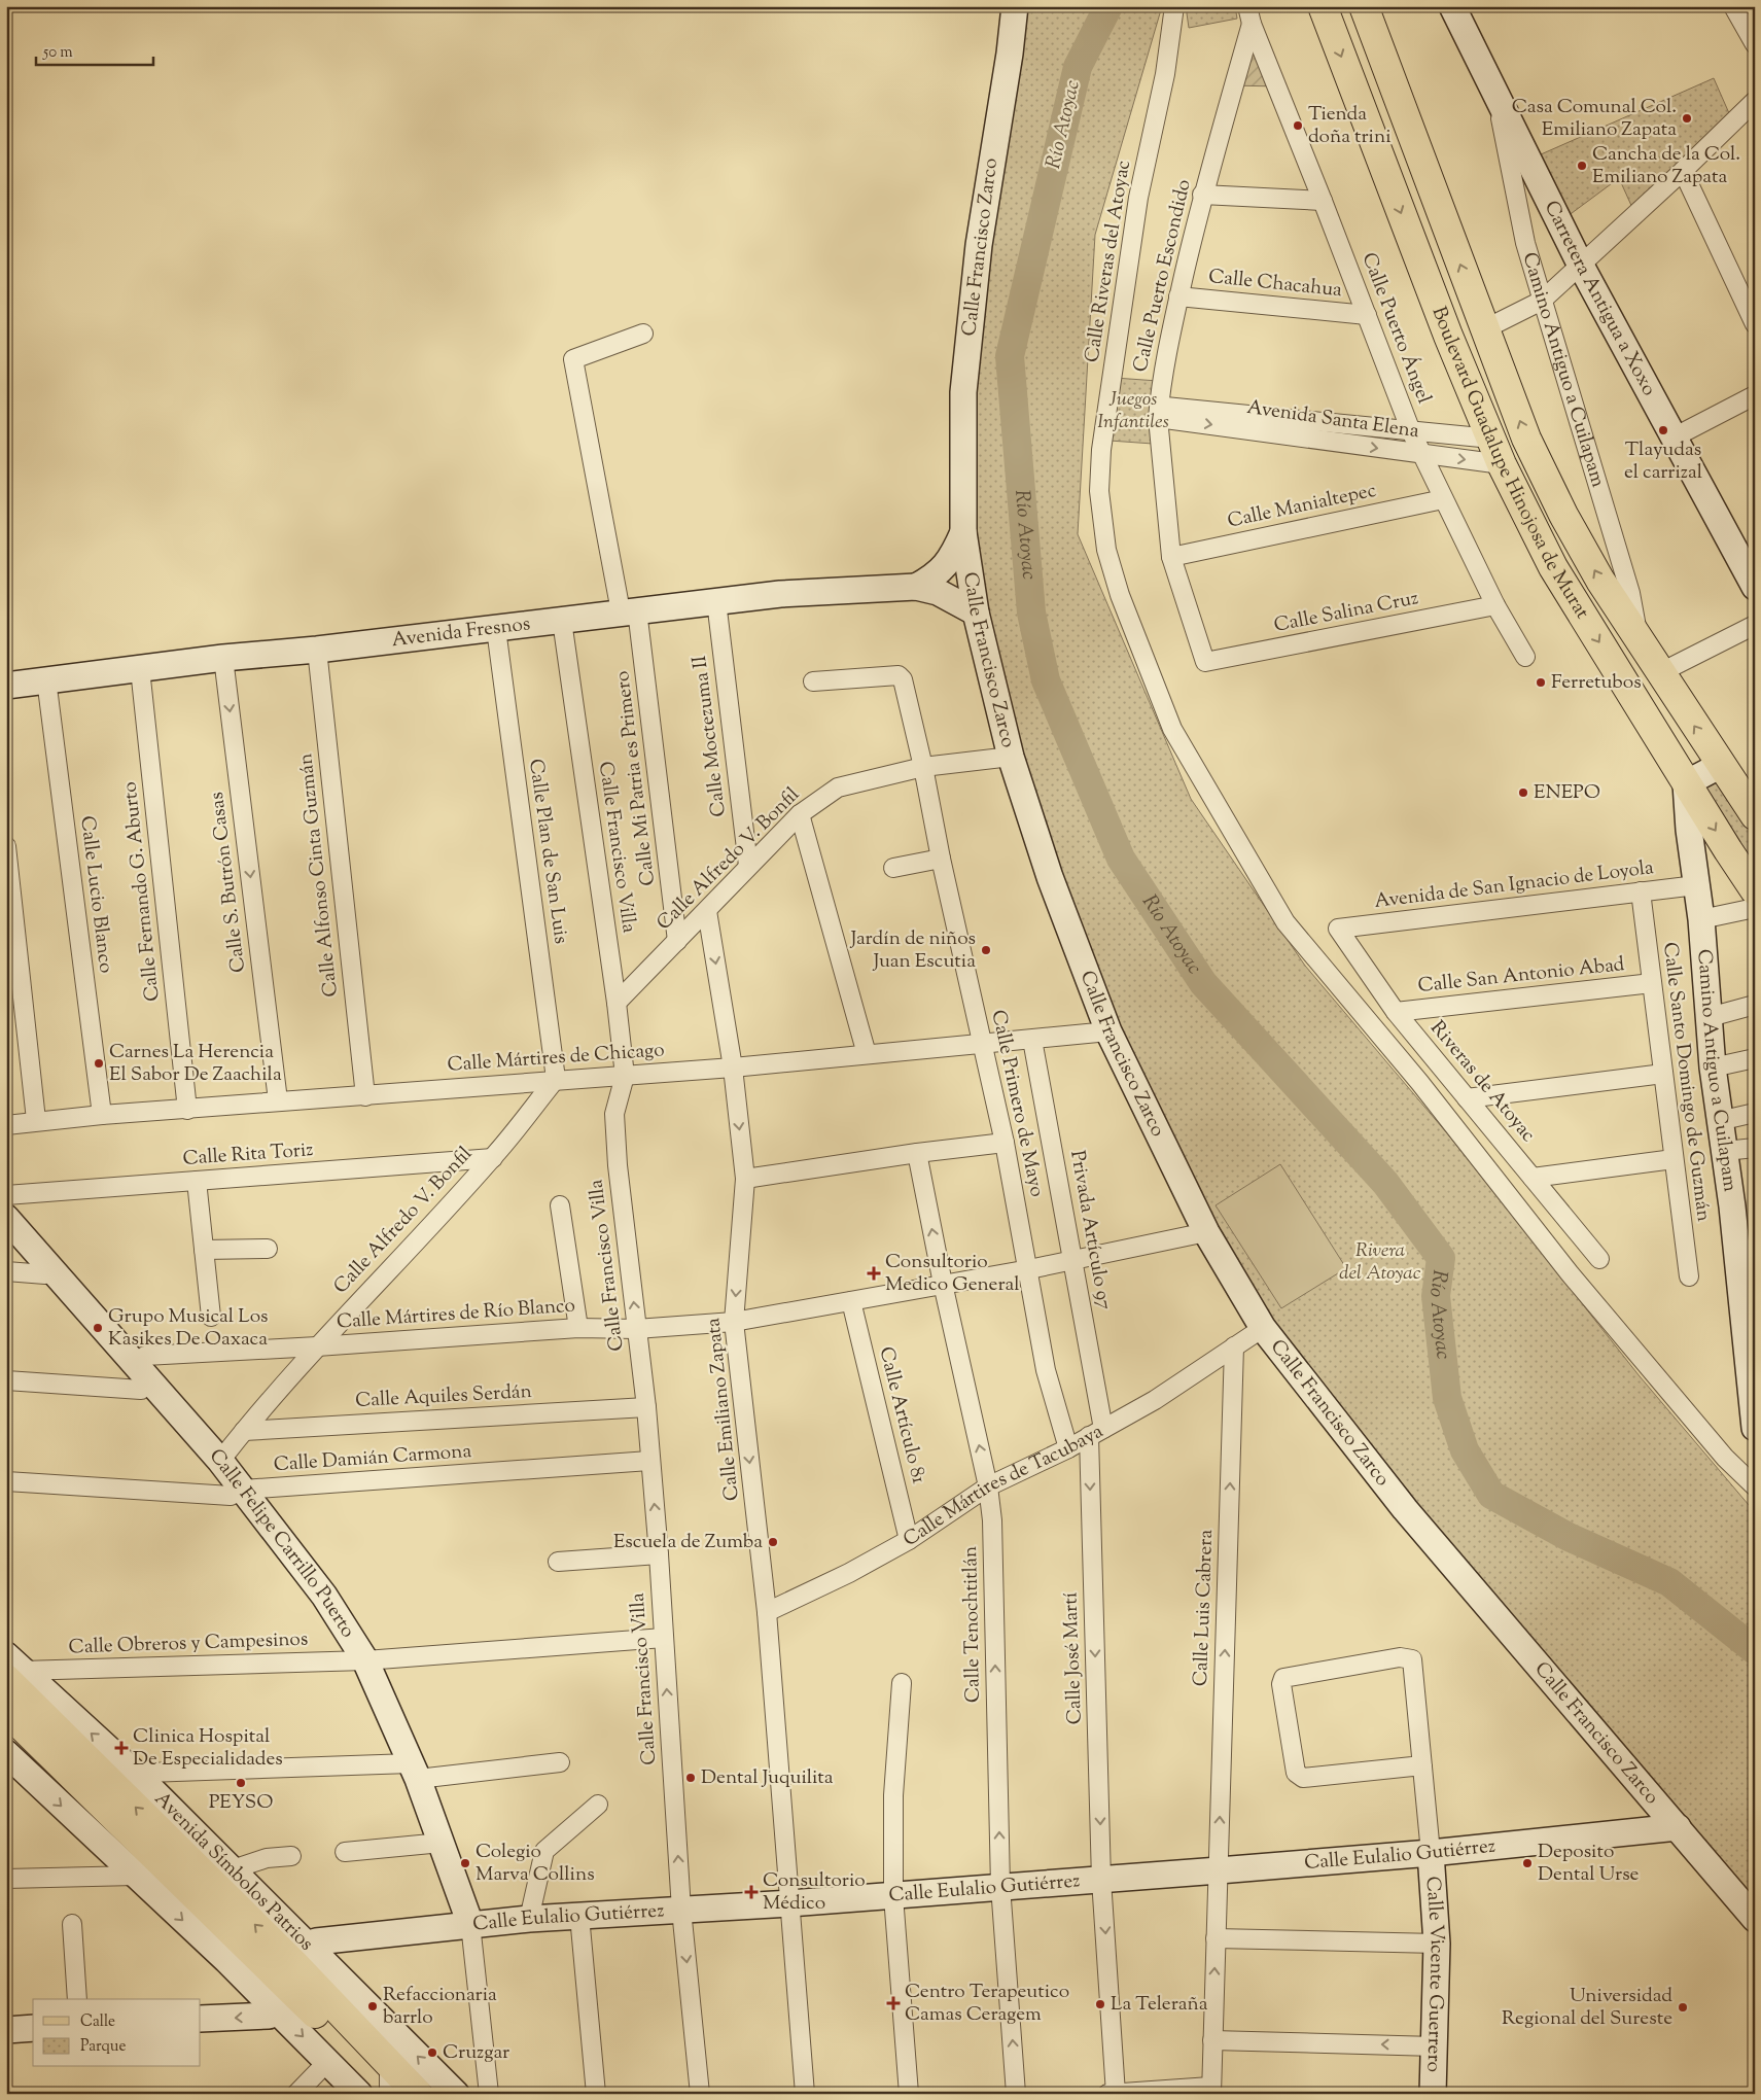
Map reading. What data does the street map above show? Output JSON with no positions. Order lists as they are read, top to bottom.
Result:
{
  "streets": {
    "main road": ["Boulevard Guadalupe Hinojosa de Murat", "Avenida Símbolos Patrios"],
    "street": [
      "Calle Francisco Zarco",
      "Calle Riveras del Atoyac",
      "Calle Puerto Escondido",
      "Calle Chacahua",
      "Carretera Antigua a Xoxo",
      "Calle Puerto Ángel",
      "Camino Antiguo a Cuilapam",
      "Avenida Santa Elena",
      "Calle Manialtepec",
      "Calle Salina Cruz",
      "Avenida Fresnos",
      "Calle Moctezuma II",
      "Calle Mi Patria es Primero",
      "Calle Francisco Villa",
      "Calle Plan de San Luis",
      "Calle Alfredo V. Bonfil",
      "Calle Alfonso Cinta Guzmán",
      "Calle S. Butrón Casas",
      "Avenida de San Ignacio de Loyola",
      "Calle Fernando G. Aburto",
      "Calle Lucio Blanco",
      "Calle San Antonio Abad",
      "Calle Mártires de Chicago",
      "Riveras de Atoyac",
      "Calle Santo Domingo de Guzmán",
      "Calle Primero de Mayo",
      "Calle Rita Toriz",
      "Privada Artículo 97",
      "Calle Mártires de Río Blanco",
      "Calle Aquiles Serdán",
      "Calle Emiliano Zapata",
      "Calle Artículo 81",
      "Calle Damián Carmona",
      "Calle Mártires de Tacubaya",
      "Calle Felipe Carrillo Puerto",
      "Calle Luis Cabrera",
      "Calle Tenochtitlán",
      "Calle Obreros y Campesinos",
      "Calle José Martí",
      "Calle Eulalio Gutiérrez",
      "Calle Vicente Guerrero"
    ]
  },
  "crossings": [
    ["Calle Francisco Zarco", "Avenida Fresnos"],
    ["Calle Francisco Zarco", "Calle Alfredo V. Bonfil"],
    ["Calle Francisco Zarco", "Calle Mártires de Chicago"],
    ["Calle Francisco Zarco", "Calle Mártires de Río Blanco"],
    ["Calle Francisco Zarco", "Calle Mártires de Tacubaya"],
    ["Calle Francisco Zarco", "Calle Eulalio Gutiérrez"],
    ["Calle Puerto Escondido", "Calle Chacahua"],
    ["Calle Puerto Escondido", "Calle Puerto Ángel"],
    ["Calle Puerto Escondido", "Avenida Santa Elena"],
    ["Calle Puerto Escondido", "Calle Manialtepec"],
    ["Calle Puerto Escondido", "Calle Salina Cruz"],
    ["Calle Chacahua", "Calle Puerto Ángel"],
    ["Carretera Antigua a Xoxo", "Camino Antiguo a Cuilapam"],
    ["Calle Puerto Ángel", "Avenida Santa Elena"],
    ["Calle Puerto Ángel", "Calle Manialtepec"],
    ["Calle Puerto Ángel", "Calle Salina Cruz"],
    ["Camino Antiguo a Cuilapam", "Boulevard Guadalupe Hinojosa de Murat"],
    ["Camino Antiguo a Cuilapam", "Avenida de San Ignacio de Loyola"],
    ["Avenida Santa Elena", "Boulevard Guadalupe Hinojosa de Murat"],
    ["Avenida Fresnos", "Calle Moctezuma II"],
    ["Avenida Fresnos", "Calle Mi Patria es Primero"],
    ["Avenida Fresnos", "Calle Francisco Villa"],
    ["Avenida Fresnos", "Calle Plan de San Luis"],
    ["Avenida Fresnos", "Calle Alfonso Cinta Guzmán"],
    ["Avenida Fresnos", "Calle S. Butrón Casas"],
    ["Avenida Fresnos", "Calle Fernando G. Aburto"],
    ["Avenida Fresnos", "Calle Lucio Blanco"],
    ["Calle Moctezuma II", "Calle Alfredo V. Bonfil"],
    ["Calle Mi Patria es Primero", "Calle Alfredo V. Bonfil"],
    ["Calle Francisco Villa", "Calle Alfredo V. Bonfil"],
    ["Calle Francisco Villa", "Calle Mártires de Chicago"],
    ["Calle Francisco Villa", "Calle Mártires de Río Blanco"],
    ["Calle Francisco Villa", "Calle Aquiles Serdán"],
    ["Calle Francisco Villa", "Calle Damián Carmona"],
    ["Calle Francisco Villa", "Calle Obreros y Campesinos"],
    ["Calle Francisco Villa", "Calle Eulalio Gutiérrez"],
    ["Calle Plan de San Luis", "Calle Alfredo V. Bonfil"],
    ["Calle Plan de San Luis", "Calle Mártires de Chicago"],
    ["Calle Alfredo V. Bonfil", "Calle Mártires de Chicago"],
    ["Calle Alfredo V. Bonfil", "Calle Primero de Mayo"],
    ["Calle Alfredo V. Bonfil", "Calle Rita Toriz"],
    ["Calle Alfredo V. Bonfil", "Calle Mártires de Río Blanco"],
    ["Calle Alfredo V. Bonfil", "Calle Aquiles Serdán"],
    ["Calle Alfredo V. Bonfil", "Calle Emiliano Zapata"],
    ["Calle Alfredo V. Bonfil", "Calle Felipe Carrillo Puerto"],
    ["Calle Alfonso Cinta Guzmán", "Calle Mártires de Chicago"],
    ["Calle S. Butrón Casas", "Calle Mártires de Chicago"],
    ["Avenida de San Ignacio de Loyola", "Riveras de Atoyac"],
    ["Avenida de San Ignacio de Loyola", "Calle Santo Domingo de Guzmán"],
    ["Calle Fernando G. Aburto", "Calle Mártires de Chicago"],
    ["Calle Lucio Blanco", "Calle Mártires de Chicago"],
    ["Calle San Antonio Abad", "Riveras de Atoyac"],
    ["Calle San Antonio Abad", "Calle Santo Domingo de Guzmán"],
    ["Calle Mártires de Chicago", "Calle Primero de Mayo"],
    ["Calle Mártires de Chicago", "Privada Artículo 97"],
    ["Calle Mártires de Chicago", "Calle Emiliano Zapata"],
    ["Calle Primero de Mayo", "Calle Mártires de Río Blanco"],
    ["Calle Primero de Mayo", "Calle Mártires de Tacubaya"],
    ["Privada Artículo 97", "Calle Mártires de Río Blanco"],
    ["Privada Artículo 97", "Calle Mártires de Tacubaya"],
    ["Privada Artículo 97", "Calle José Martí"],
    ["Calle Mártires de Río Blanco", "Calle Emiliano Zapata"],
    ["Calle Mártires de Río Blanco", "Calle Artículo 81"],
    ["Calle Mártires de Río Blanco", "Calle Felipe Carrillo Puerto"],
    ["Calle Mártires de Río Blanco", "Calle Tenochtitlán"],
    ["Calle Emiliano Zapata", "Calle Mártires de Tacubaya"],
    ["Calle Emiliano Zapata", "Calle Eulalio Gutiérrez"],
    ["Calle Artículo 81", "Calle Mártires de Tacubaya"],
    ["Calle Damián Carmona", "Calle Felipe Carrillo Puerto"],
    ["Calle Mártires de Tacubaya", "Calle Luis Cabrera"],
    ["Calle Mártires de Tacubaya", "Calle Tenochtitlán"],
    ["Calle Mártires de Tacubaya", "Calle José Martí"],
    ["Calle Felipe Carrillo Puerto", "Calle Obreros y Campesinos"],
    ["Calle Felipe Carrillo Puerto", "Calle Eulalio Gutiérrez"],
    ["Calle Luis Cabrera", "Calle Eulalio Gutiérrez"],
    ["Calle Tenochtitlán", "Calle Eulalio Gutiérrez"],
    ["Calle Obreros y Campesinos", "Avenida Símbolos Patrios"],
    ["Calle José Martí", "Calle Eulalio Gutiérrez"],
    ["Calle Eulalio Gutiérrez", "Avenida Símbolos Patrios"],
    ["Calle Eulalio Gutiérrez", "Calle Vicente Guerrero"]
  ],
  "one_way": [
    "Calle S. Butrón Casas",
    "Calle Emiliano Zapata",
    "Calle Luis Cabrera",
    "Calle José Martí"
  ],
  "water": ["Río Atoyac"],
  "parks": ["Juegos Infantiles", "Rivera del Atoyac"],
  "places": {
    "other": [
      "Casa Comunal Col. Emiliano Zapata",
      "Tienda doña trini",
      "Cancha de la Col. Emiliano Zapata",
      "Tlayudas el carrizal",
      "Ferretubos",
      "ENEPO",
      "Jardín de niños Juan Escutia",
      "Carnes La Herencia El Sabor De Zaachila",
      "Grupo Musical Los Kasikes De Oaxaca",
      "Escuela de Zumba",
      "Dental Juquilita",
      "PEYSO",
      "Colegio Marva Collins",
      "Deposito Dental Urse",
      "La Teleraña",
      "Refaccionaria barrlo",
      "Universidad Regional del Sureste",
      "Cruzgar"
    ],
    "health": [
      "Consultorio Medico General",
      "Clinica Hospital De Especialidades",
      "Consultorio Médico",
      "Centro Terapeutico Camas Ceragem"
    ]
  },
  "legend": ["Calle", "Parque"],
  "scale_bar": "50 m"
}
